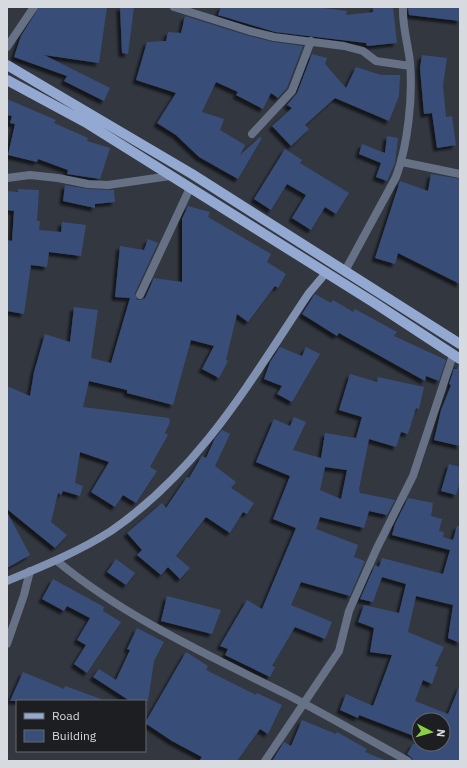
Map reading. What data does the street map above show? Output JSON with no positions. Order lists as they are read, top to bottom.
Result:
{
  "legend": ["Road", "Building"],
  "north": "right"
}
